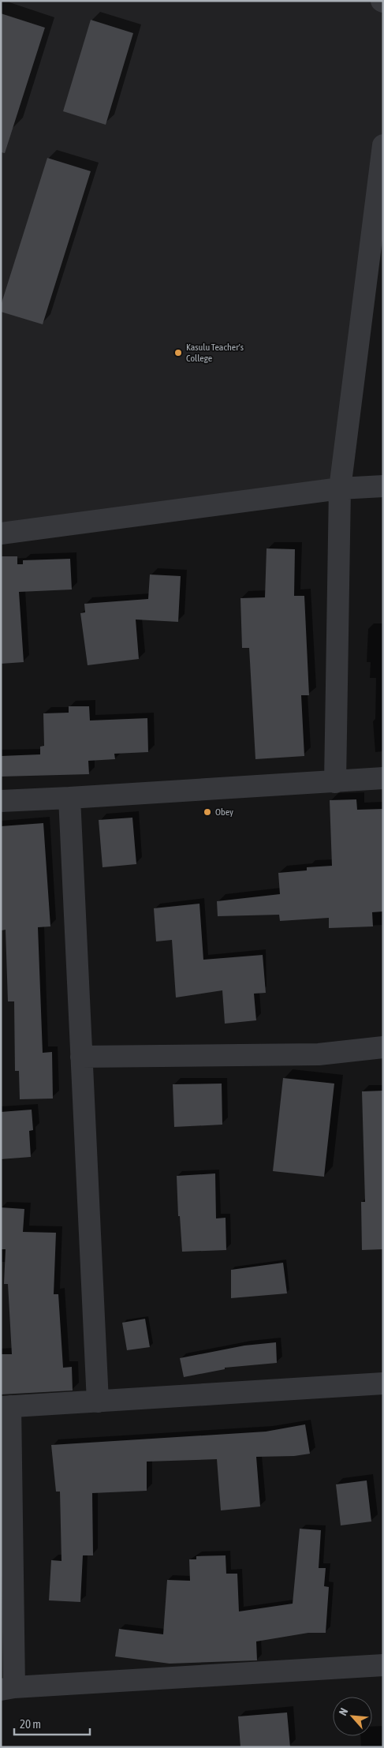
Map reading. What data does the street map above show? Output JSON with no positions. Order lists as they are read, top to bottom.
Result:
{
  "places": ["Kasulu Teacher's College", "Obey"],
  "scale_bar": "20 m",
  "north": "top left"
}
